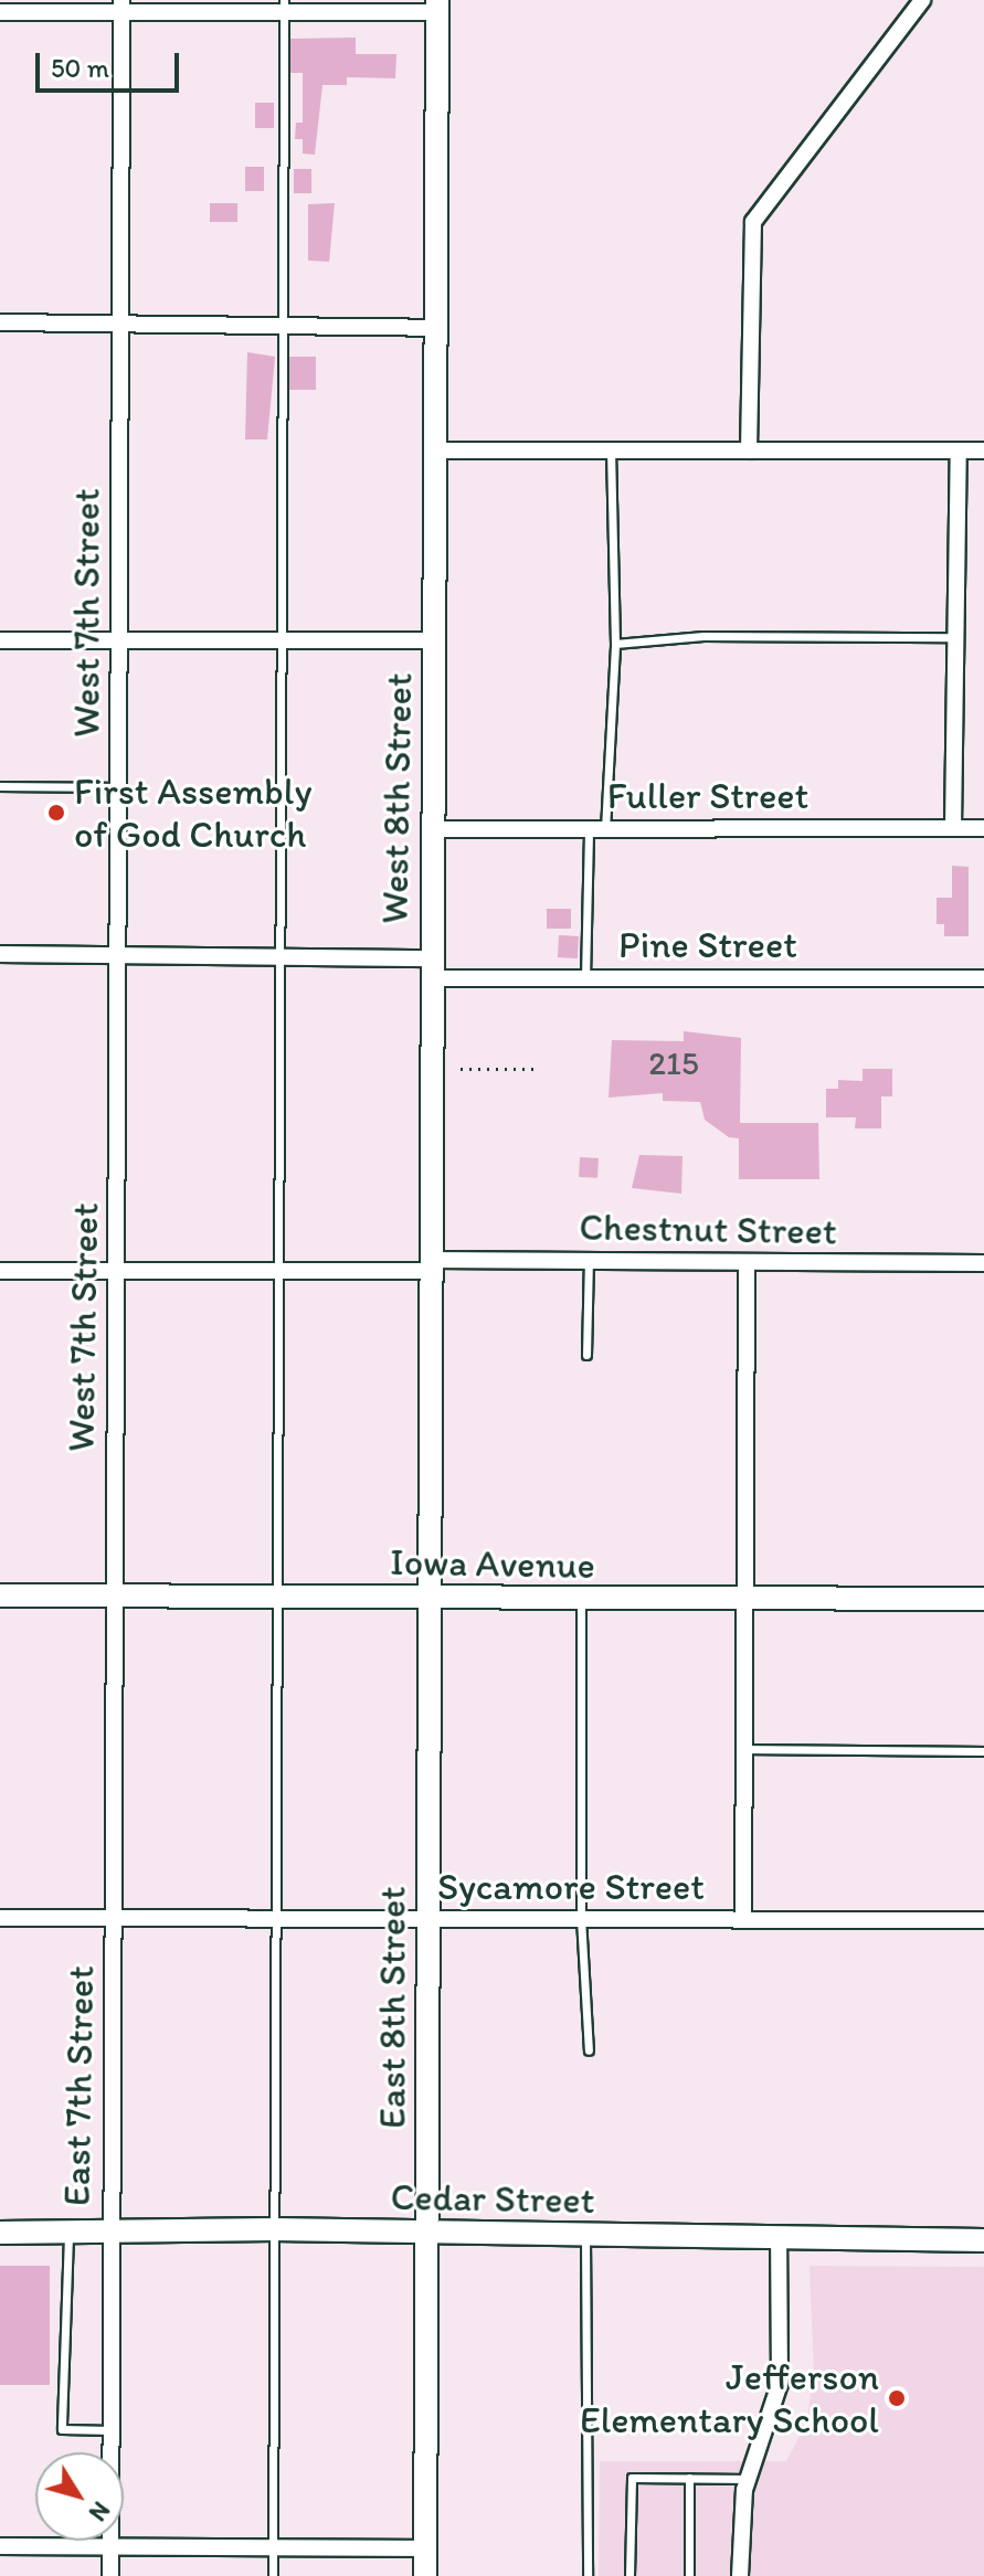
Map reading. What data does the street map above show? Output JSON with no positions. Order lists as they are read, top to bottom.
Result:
{
  "streets": {
    "main road": [
      "West 8th Street",
      "Iowa Avenue",
      "East 8th Street",
      "Cedar Street"
    ],
    "street": [
      "West 7th Street",
      "Fuller Street",
      "Pine Street",
      "Chestnut Street",
      "Sycamore Street",
      "East 7th Street"
    ]
  },
  "crossings": [
    ["West 7th Street", "Pine Street"],
    ["West 7th Street", "Chestnut Street"],
    ["West 7th Street", "Iowa Avenue"],
    ["West 7th Street", "East 7th Street"],
    ["Fuller Street", "West 8th Street"],
    ["West 8th Street", "Pine Street"],
    ["West 8th Street", "Chestnut Street"],
    ["West 8th Street", "Iowa Avenue"],
    ["West 8th Street", "East 8th Street"],
    ["Iowa Avenue", "East 8th Street"],
    ["Iowa Avenue", "East 7th Street"],
    ["Sycamore Street", "East 8th Street"],
    ["Sycamore Street", "East 7th Street"],
    ["East 8th Street", "Cedar Street"],
    ["East 7th Street", "Cedar Street"]
  ],
  "places": ["First Assembly of God Church", "Jefferson Elementary School"],
  "house_numbers": ["215"],
  "scale_bar": "50 m",
  "north": "bottom right"
}
